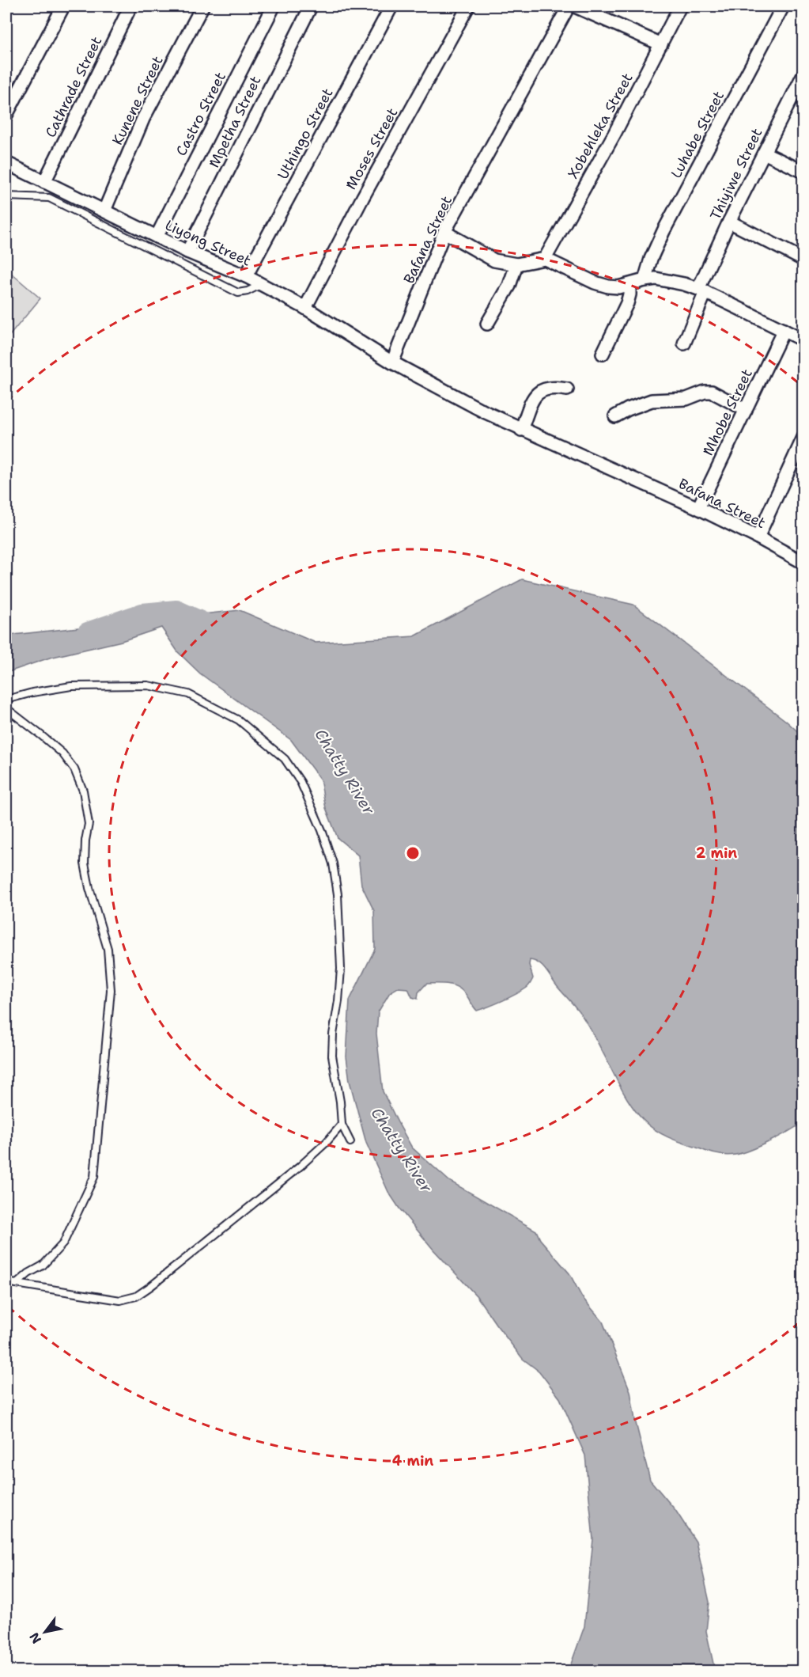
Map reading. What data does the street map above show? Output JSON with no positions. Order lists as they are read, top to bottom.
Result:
{
  "streets": {
    "street": [
      "Cathrade Street",
      "Kunene Street",
      "Castro Street",
      "Mpetha Street",
      "Xobehleka Street",
      "Uthingo Street",
      "Luhabe Street",
      "Moses Street",
      "Thiyiwe Street",
      "Bafana Street",
      "Liyong Street",
      "Mhobe Street"
    ]
  },
  "crossings": [
    ["Cathrade Street", "Liyong Street"],
    ["Kunene Street", "Liyong Street"],
    ["Castro Street", "Liyong Street"],
    ["Mpetha Street", "Liyong Street"],
    ["Uthingo Street", "Liyong Street"],
    ["Moses Street", "Liyong Street"],
    ["Bafana Street", "Liyong Street"],
    ["Bafana Street", "Mhobe Street"]
  ],
  "water": ["Chatty River"],
  "north": "bottom left",
  "rings": ["2 min", "4 min"]
}
